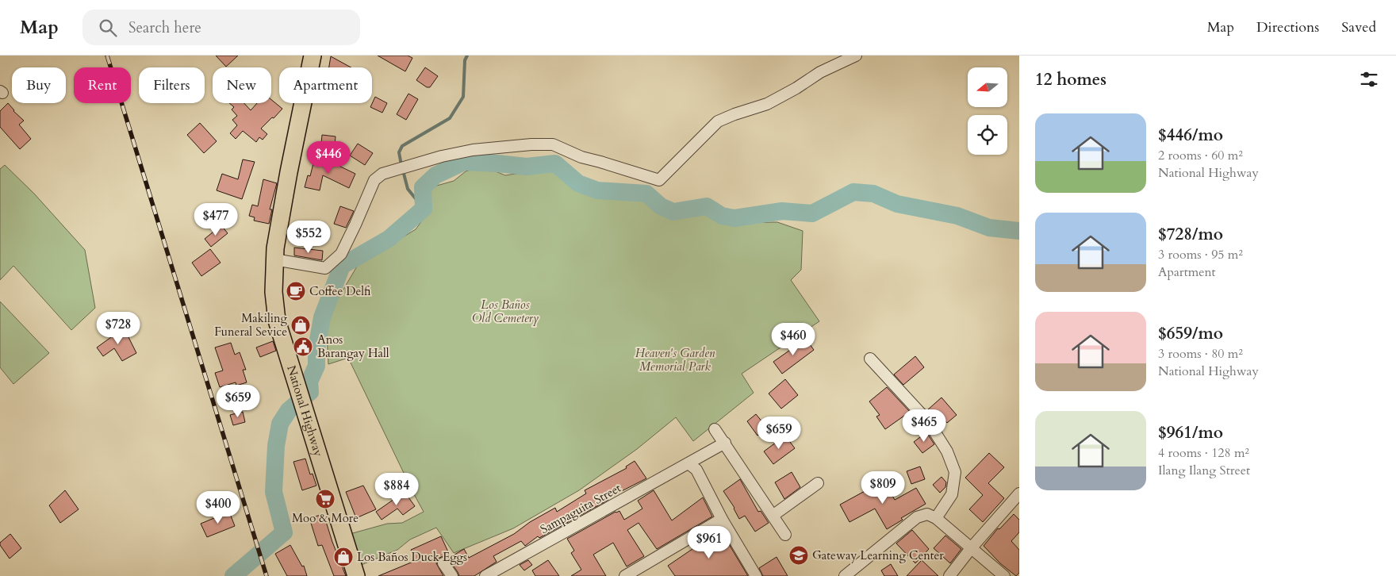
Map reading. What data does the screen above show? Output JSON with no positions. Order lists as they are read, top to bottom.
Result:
{
  "streets": {
    "main road": ["National Highway"],
    "street": ["Sampaguita Street"]
  },
  "parks": ["Los Baños Old Cemetery", "Heaven's Garden Memorial Park"],
  "places": {
    "cafe": ["Coffee Delfi"],
    "shop": ["Makiling Funeral Sevice", "Los Baños Duck Eggs"],
    "public building": ["Anos Barangay Hall"],
    "supermarket": ["Moo & More"],
    "school or university": ["Gateway Learning Center"]
  },
  "north": "left",
  "page": {
    "header": "Map",
    "search": "Search here",
    "nav": ["Map", "Directions", "Saved"],
    "heading": "12 homes",
    "chip": [
      "Buy",
      "Rent",
      "Filters",
      "New",
      "Apartment"
    ],
    "list": [
      {
        "name": "$446/mo",
        "note": "2 rooms · 60 m² · National Highway"
      },
      {
        "name": "$728/mo",
        "note": "3 rooms · 95 m² · Apartment"
      },
      {
        "name": "$659/mo",
        "note": "3 rooms · 80 m² · National Highway"
      },
      {
        "name": "$961/mo",
        "note": "4 rooms · 128 m² · Ilang Ilang Street"
      }
    ],
    "price": [
      "$446",
      "$477",
      "$552",
      "$728",
      "$460",
      "$659",
      "$465",
      "$659",
      "$809",
      "$884",
      "$400",
      "$961"
    ]
  }
}
